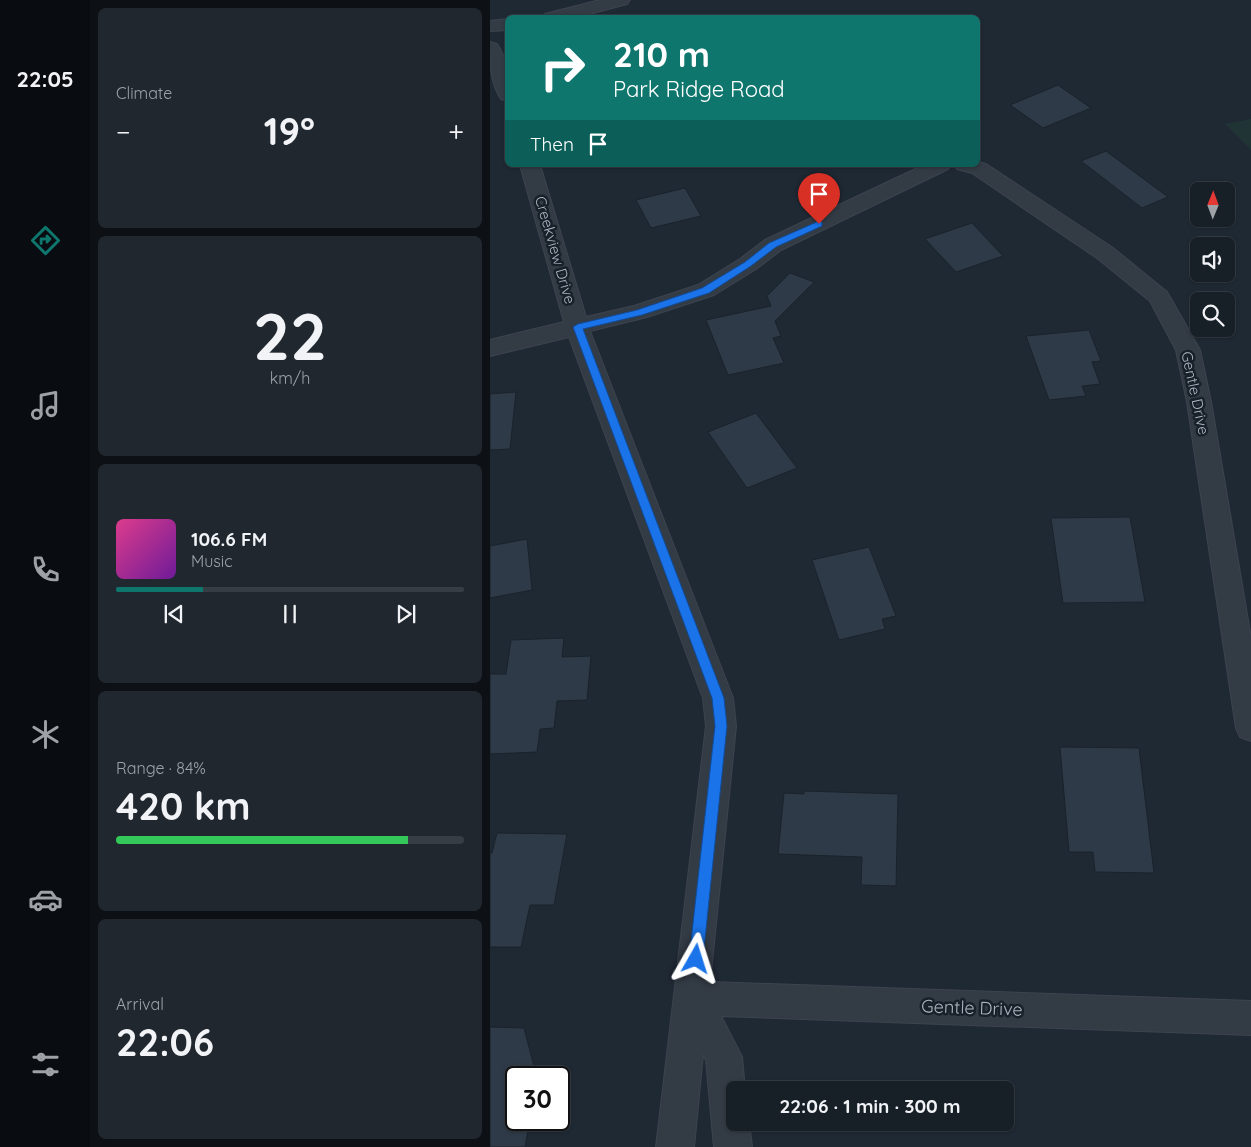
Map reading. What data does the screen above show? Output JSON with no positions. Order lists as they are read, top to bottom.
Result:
{
  "streets": {
    "street": ["Creekview Drive", "Gentle Drive"]
  },
  "crossings": [
    ["Creekview Drive", "Gentle Drive"]
  ],
  "north": "top",
  "page": {
    "tabs": "22:05",
    "tile": [
      "Climate",
      ["22", "km/h"],
      ["Range · 84%", "420 km"],
      ["Arrival", "22:06"]
    ],
    "turn": ["210 m", "Park Ridge Road"],
    "heat": ["−", "19°", "+"],
    "then": "Then",
    "song": ["106.6 FM", "Music"],
    "limit": "30",
    "trip": "22:06 · 1 min · 300 m"
  }
}
